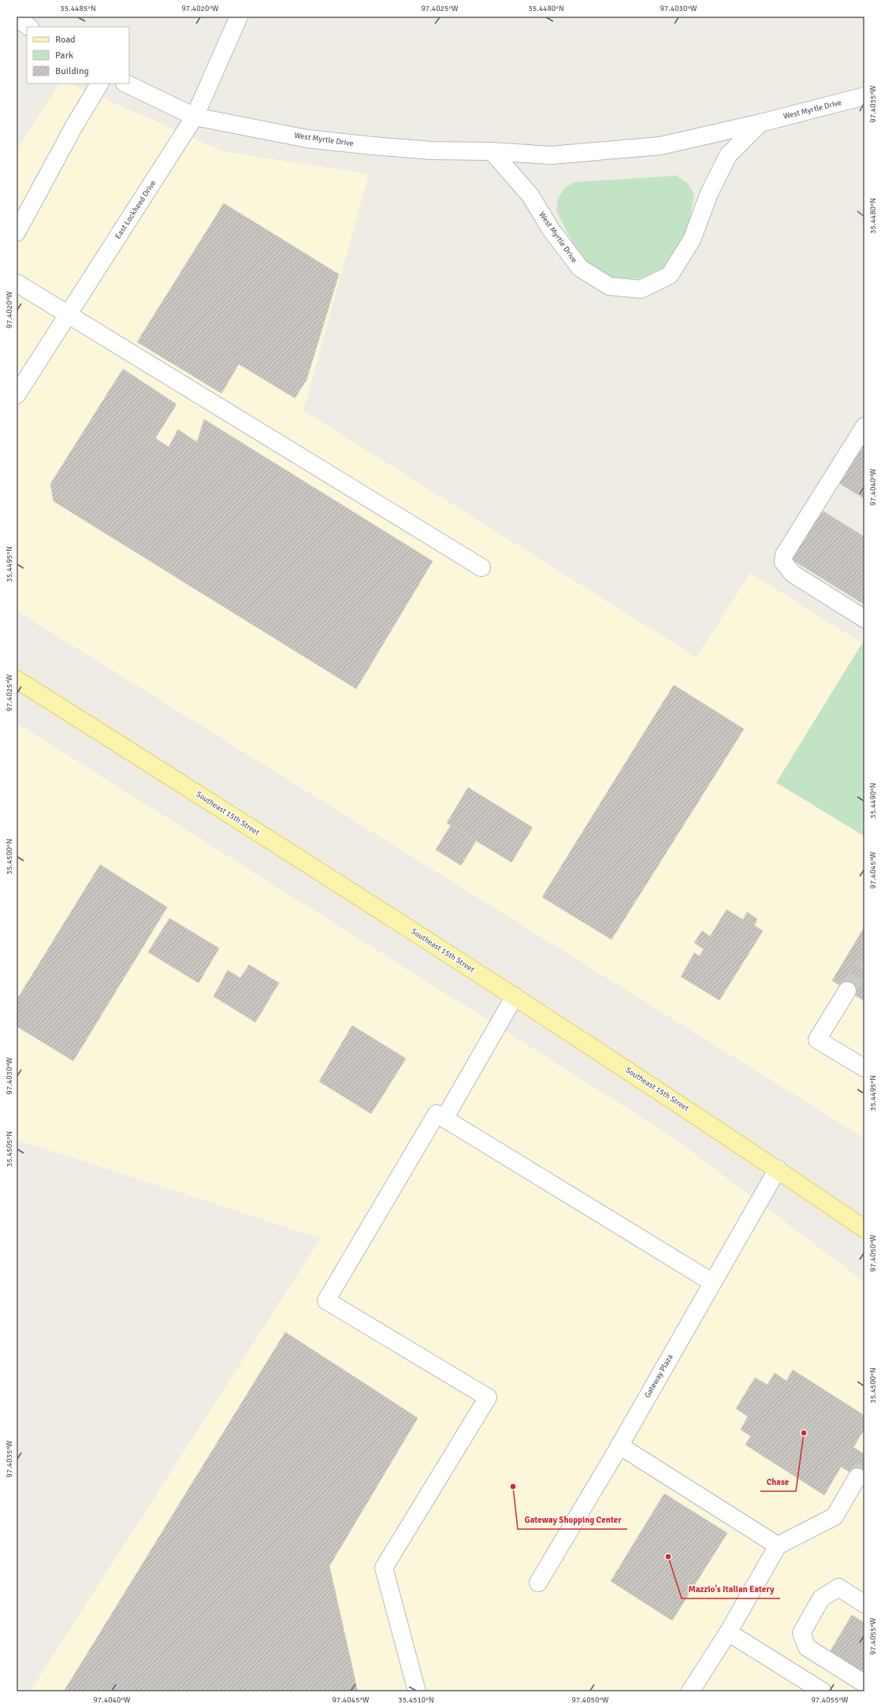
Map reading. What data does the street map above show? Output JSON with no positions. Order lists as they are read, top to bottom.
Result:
{
  "streets": {
    "main road": ["Southeast 15th Street"],
    "street": ["West Myrtle Drive", "East Lockheed Drive", "Gateway Plaza"]
  },
  "crossings": [
    ["West Myrtle Drive", "East Lockheed Drive"],
    ["Southeast 15th Street", "Gateway Plaza"]
  ],
  "places": ["Chase", "Gateway Shopping Center", "Mazzio's Italian Eatery"],
  "legend": ["Road", "Park", "Building"],
  "coordinates": [
    "35.4485°N",
    "97.4020°W",
    "97.4025°W",
    "35.4480°N",
    "97.4030°W",
    "97.4035°W",
    "97.4040°W",
    "35.4495°N",
    "35.4490°N",
    "35.4500°N",
    "97.4045°W",
    "35.4505°N",
    "97.4050°W",
    "97.4055°W",
    "35.4510°N"
  ]
}
